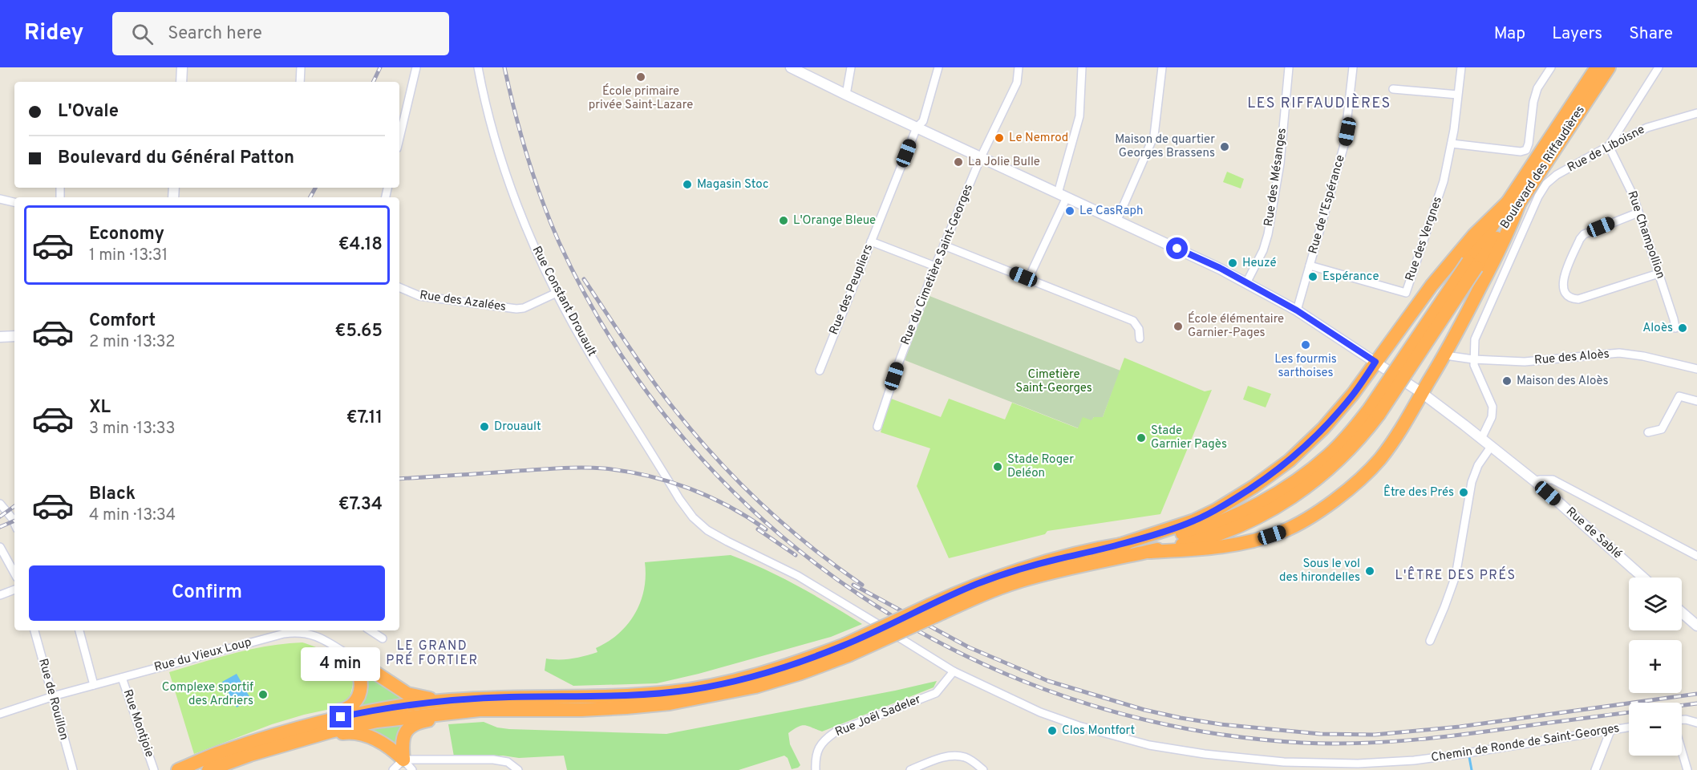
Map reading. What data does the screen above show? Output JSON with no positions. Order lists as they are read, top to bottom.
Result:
{
  "streets": {
    "highway": ["Boulevard des Riffaudières"],
    "main road": ["Rue de Sablé"],
    "street": [
      "Rue de Liboisne",
      "Rue des Mésanges",
      "Rue de l'Espérance",
      "Rue Champollion",
      "Rue des Vergnes",
      "Rue du Cimetière Saint-Georges",
      "Rue des Peupliers",
      "Rue des Azalées",
      "Rue Constant Drouault",
      "Rue des Aloès",
      "Rue du Vieux Loup",
      "Rue de Rouillon",
      "Rue Joël Sadeler",
      "Rue Montjoie",
      "Chemin de Ronde de Saint-Georges"
    ]
  },
  "crossings": [
    ["Rue de Liboisne", "Rue Champollion"],
    ["Rue de Liboisne", "Rue des Aloès"],
    ["Rue des Mésanges", "Rue de Sablé"],
    ["Rue de l'Espérance", "Rue des Vergnes"],
    ["Rue de l'Espérance", "Rue de Sablé"],
    ["Rue du Cimetière Saint-Georges", "Rue de Sablé"],
    ["Rue des Peupliers", "Rue de Sablé"],
    ["Rue des Azalées", "Rue Constant Drouault"],
    ["Rue Constant Drouault", "Chemin de Ronde de Saint-Georges"],
    ["Rue du Vieux Loup", "Rue de Rouillon"],
    ["Rue du Vieux Loup", "Rue Montjoie"],
    ["Rue Joël Sadeler", "Chemin de Ronde de Saint-Georges"]
  ],
  "districts": ["LES RIFFAUDIÈRES", "L'ÊTRE DES PRÉS", "LE GRAND PRÉ FORTIER"],
  "parks": ["Cimetière Saint-Georges"],
  "places": [
    "École primaire privée Saint-Lazare",
    "Le Nemrod",
    "Maison de quartier Georges Brassens",
    "La Jolie Bulle",
    "Magasin Stoc",
    "Le CasRaph",
    "L'Orange Bleue",
    "Heuzé",
    "Espérance",
    "École élémentaire Garnier-Pages",
    "Aloès",
    "Les fourmis sarthoises",
    "Maison des Aloès",
    "Drouault",
    "Stade Garnier Pagès",
    "Stade Roger Deléon",
    "Être des Prés",
    "Sous le vol des hirondelles",
    "Complexe sportif des Ardriers",
    "Clos Montfort"
  ],
  "page": {
    "header": "Ridey",
    "search": "Search here",
    "nav": ["Map", "Layers", "Share"],
    "banner": ["L'Ovale", "Boulevard du Général Patton"],
    "list": [
      {
        "name": "Economy",
        "note": "1 min · 13:31",
        "value": "€4.18"
      },
      {
        "name": "Comfort",
        "note": "2 min · 13:32",
        "value": "€5.65"
      },
      {
        "name": "XL",
        "note": "3 min · 13:33",
        "value": "€7.11"
      },
      {
        "name": "Black",
        "note": "4 min · 13:34",
        "value": "€7.34"
      }
    ],
    "buttons": "Confirm",
    "map_buttons": ["+", "−"],
    "bubble": "4 min"
  }
}
